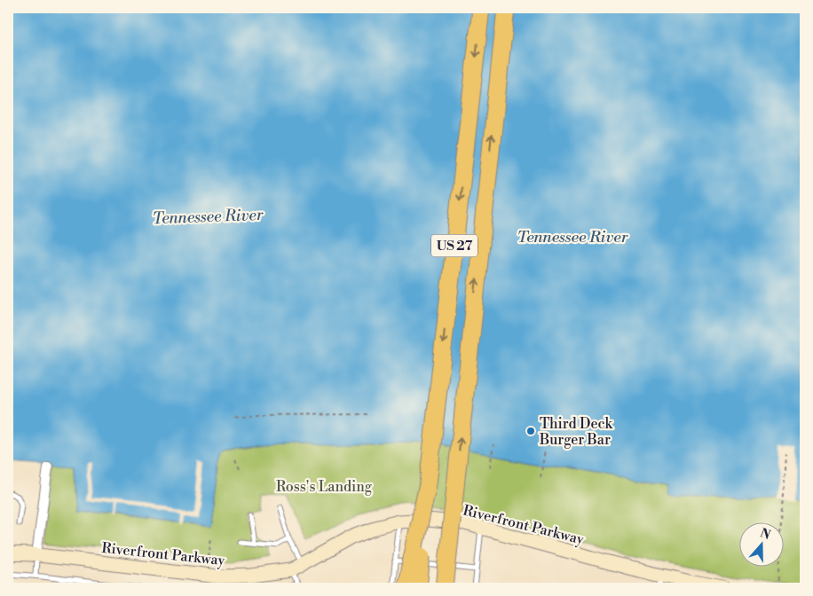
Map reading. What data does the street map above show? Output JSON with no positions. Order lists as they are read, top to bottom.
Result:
{
  "streets": {
    "highway": ["US 27"],
    "main road": ["Riverfront Parkway"]
  },
  "water": ["Tennessee River"],
  "parks": ["Ross's Landing"],
  "places": ["Third Deck Burger Bar"],
  "north": "top"
}
